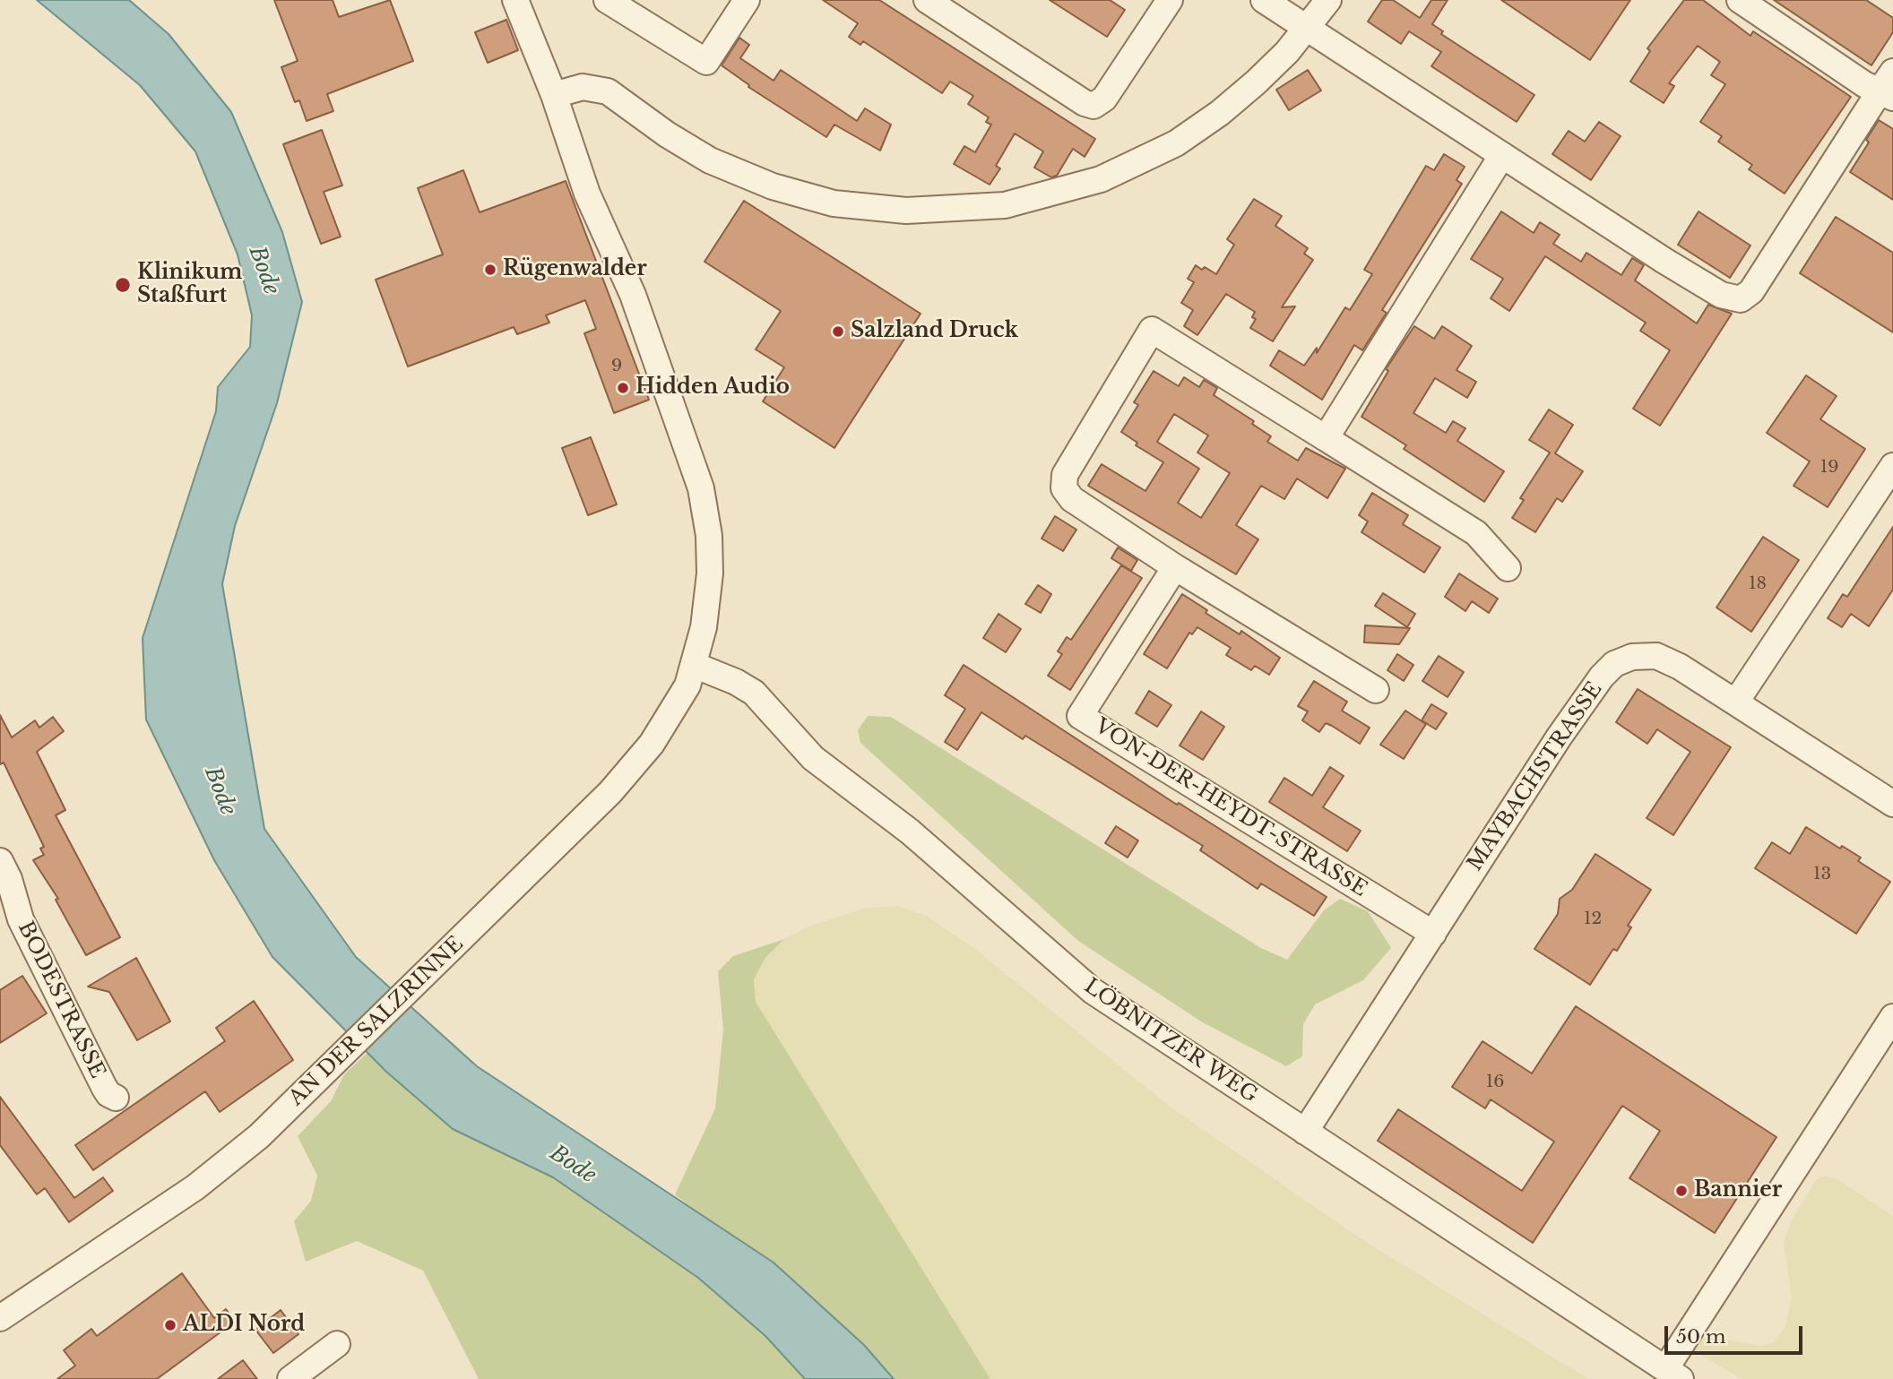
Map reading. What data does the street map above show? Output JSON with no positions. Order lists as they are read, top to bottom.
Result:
{
  "streets": {
    "street": [
      "MAYBACHSTRASSE",
      "VON-DER-HEYDT-STRASSE",
      "BODESTRASSE",
      "AN DER SALZRINNE",
      "LÖBNITZER WEG"
    ]
  },
  "crossings": [
    ["MAYBACHSTRASSE", "VON-DER-HEYDT-STRASSE"],
    ["MAYBACHSTRASSE", "LÖBNITZER WEG"],
    ["AN DER SALZRINNE", "LÖBNITZER WEG"]
  ],
  "water": ["Bode"],
  "places": [
    "Rügenwalder",
    "Klinikum Staßfurt",
    "Salzland Druck",
    "Hidden Audio",
    "Bannier",
    "ALDI Nord"
  ],
  "house_numbers": [
    "9",
    "19",
    "18",
    "13",
    "12",
    "16"
  ],
  "scale_bar": "50 m"
}
